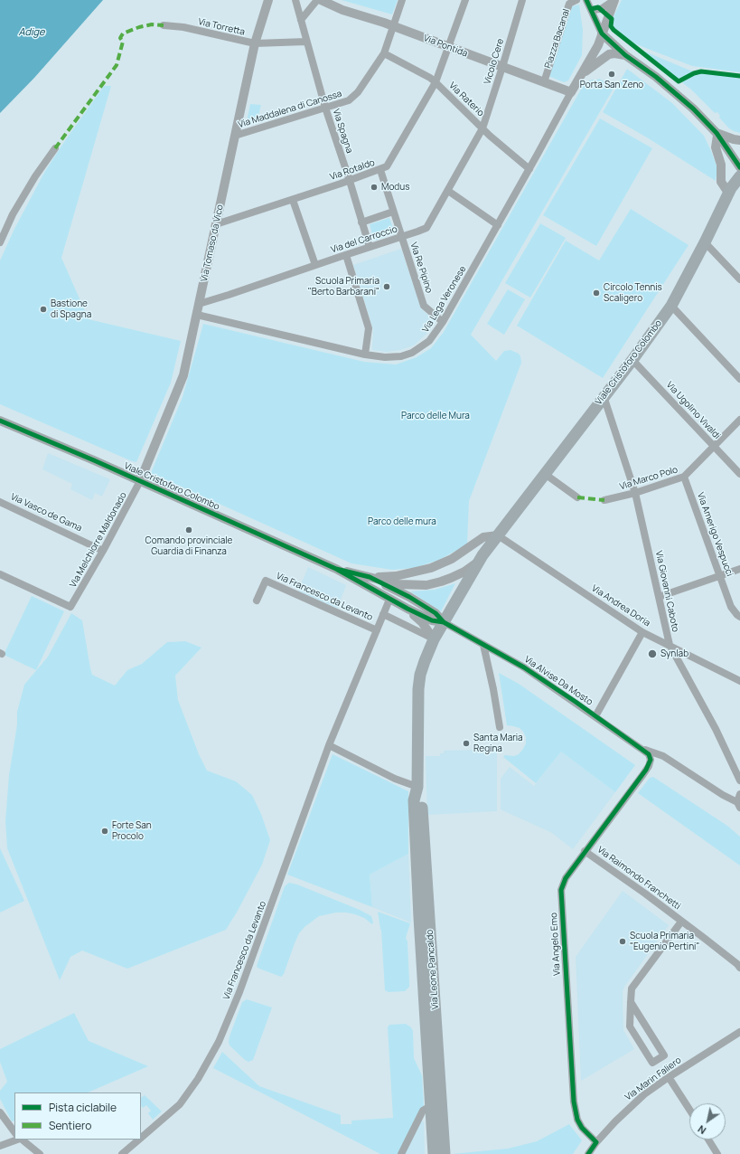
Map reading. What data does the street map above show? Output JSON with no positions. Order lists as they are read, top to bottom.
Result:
{
  "streets": {
    "main road": ["Viale Cristoforo Colombo", "Via Leone Pancaldo"],
    "street": [
      "Via Torretta",
      "Piazza Bacanal",
      "Via Pontida",
      "Vicolo Cere",
      "Via Raterio",
      "Via Maddalena di Canossa",
      "Via Spagna",
      "Via Rotaldo",
      "Via del Carroccio",
      "Via Tomaso da Vico",
      "Via Re Pipino",
      "Via Lega Veronese",
      "Via Ugolino Vivaldi",
      "Via Marco Polo",
      "Via Vasco de Gama",
      "Via Amerigo Vespucci",
      "Via Melchiorre Maldonado",
      "Via Giovanni Caboto",
      "Via Francesco da Levanto",
      "Via Andrea Doria",
      "Via Alvise Da Mosto",
      "Via Raimondo Franchetti",
      "Via Angelo Emo",
      "Via Marin Faliero"
    ]
  },
  "crossings": [
    ["Via Torretta", "Via Tomaso da Vico"],
    ["Piazza Bacanal", "Via Pontida"],
    ["Via Pontida", "Vicolo Cere"],
    ["Via Pontida", "Via Maddalena di Canossa"],
    ["Via Pontida", "Via Rotaldo"],
    ["Via Pontida", "Via Lega Veronese"],
    ["Vicolo Cere", "Via Raterio"],
    ["Vicolo Cere", "Via del Carroccio"],
    ["Via Raterio", "Via Maddalena di Canossa"],
    ["Via Raterio", "Via Rotaldo"],
    ["Via Raterio", "Via del Carroccio"],
    ["Via Raterio", "Via Lega Veronese"],
    ["Via Maddalena di Canossa", "Via Spagna"],
    ["Via Maddalena di Canossa", "Via Tomaso da Vico"],
    ["Via Spagna", "Via Rotaldo"],
    ["Via Spagna", "Via del Carroccio"],
    ["Via Rotaldo", "Via Tomaso da Vico"],
    ["Via Rotaldo", "Via Re Pipino"],
    ["Via del Carroccio", "Via Tomaso da Vico"],
    ["Via del Carroccio", "Via Re Pipino"],
    ["Via Tomaso da Vico", "Via Lega Veronese"],
    ["Via Tomaso da Vico", "Viale Cristoforo Colombo"],
    ["Via Tomaso da Vico", "Via Melchiorre Maldonado"],
    ["Via Re Pipino", "Via Lega Veronese"],
    ["Viale Cristoforo Colombo", "Via Ugolino Vivaldi"],
    ["Viale Cristoforo Colombo", "Via Melchiorre Maldonado"],
    ["Viale Cristoforo Colombo", "Via Giovanni Caboto"],
    ["Viale Cristoforo Colombo", "Via Francesco da Levanto"],
    ["Viale Cristoforo Colombo", "Via Andrea Doria"],
    ["Viale Cristoforo Colombo", "Via Alvise Da Mosto"],
    ["Viale Cristoforo Colombo", "Via Leone Pancaldo"],
    ["Via Ugolino Vivaldi", "Via Marco Polo"],
    ["Via Marco Polo", "Via Amerigo Vespucci"],
    ["Via Marco Polo", "Via Giovanni Caboto"],
    ["Via Vasco de Gama", "Via Melchiorre Maldonado"],
    ["Via Giovanni Caboto", "Via Andrea Doria"],
    ["Via Andrea Doria", "Via Alvise Da Mosto"],
    ["Via Alvise Da Mosto", "Via Angelo Emo"],
    ["Via Alvise Da Mosto", "Via Leone Pancaldo"],
    ["Via Raimondo Franchetti", "Via Angelo Emo"],
    ["Via Angelo Emo", "Via Marin Faliero"]
  ],
  "water": ["Adige"],
  "parks": ["Parco delle Mura", "Parco delle mura"],
  "places": [
    "Porta San Zeno",
    "Modus",
    "Scuola Primaria \"Berto Barbarani\"",
    "Circolo Tennis Scaligero",
    "Bastione di Spagna",
    "Comando provinciale Guardia di Finanza",
    "Synlab",
    "Santa Maria Regina",
    "Forte San Procolo",
    "Scuola Primaria \"Eugenio Pertini\""
  ],
  "legend": ["Pista ciclabile", "Sentiero"],
  "north": "bottom left"
}
